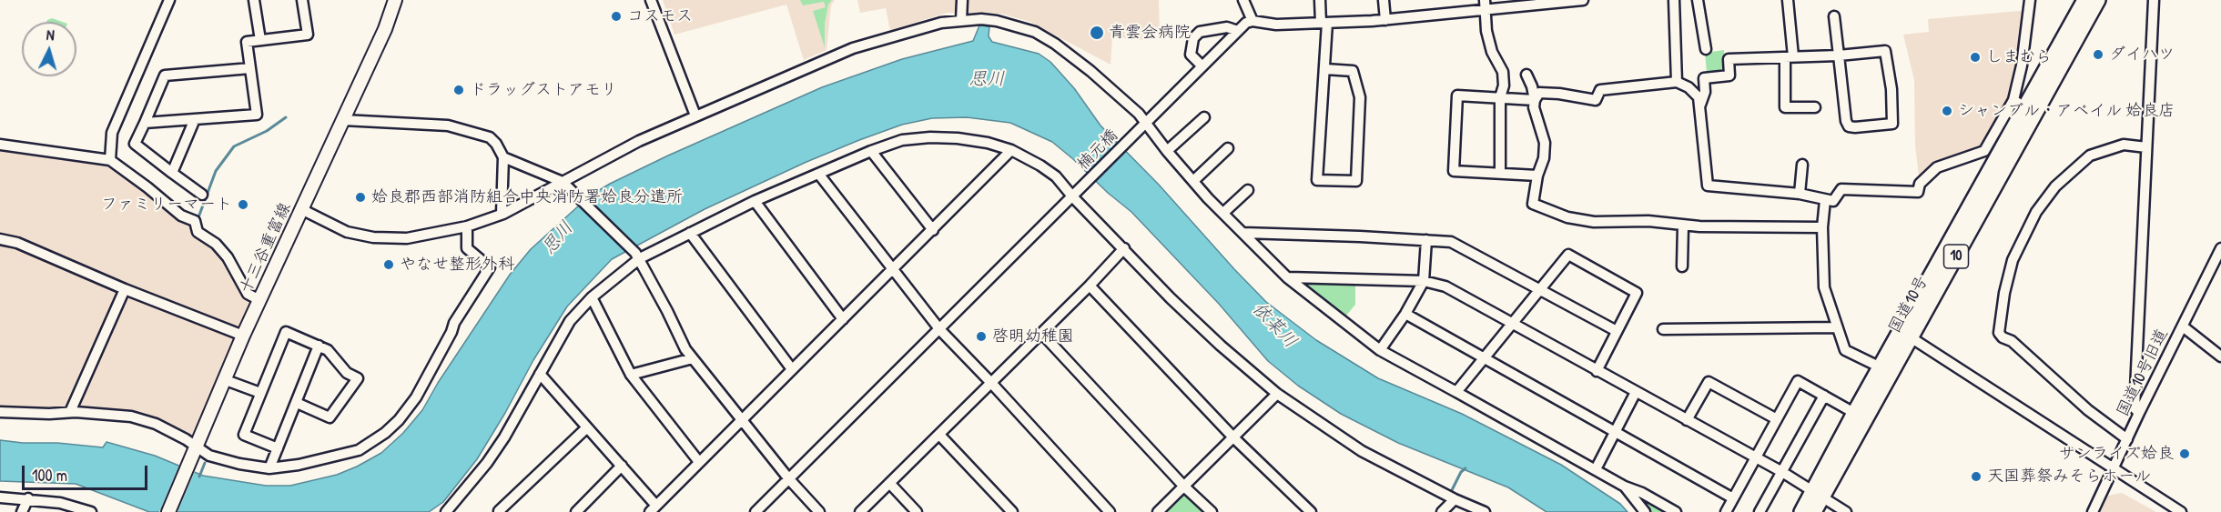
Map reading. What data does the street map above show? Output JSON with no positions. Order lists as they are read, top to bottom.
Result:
{
  "streets": {
    "highway": ["10", "国道10号"],
    "main road": ["十三谷重富線"],
    "street": ["楠元橋", "国道10号旧道"]
  },
  "water": ["思川", "依某川"],
  "places": [
    "コスモス",
    "青雲会病院",
    "ダイハツ",
    "しまむら",
    "ドラッグストアモリ",
    "シャンブル・アベイル 姶良店",
    "姶良郡西部消防組合中央消防署姶良分遣所",
    "ファミリーマート",
    "やなせ整形外科",
    "啓明幼稚園",
    "サンライズ姶良",
    "天国葬祭みそらホール"
  ],
  "scale_bar": "100 m",
  "north": "top"
}
